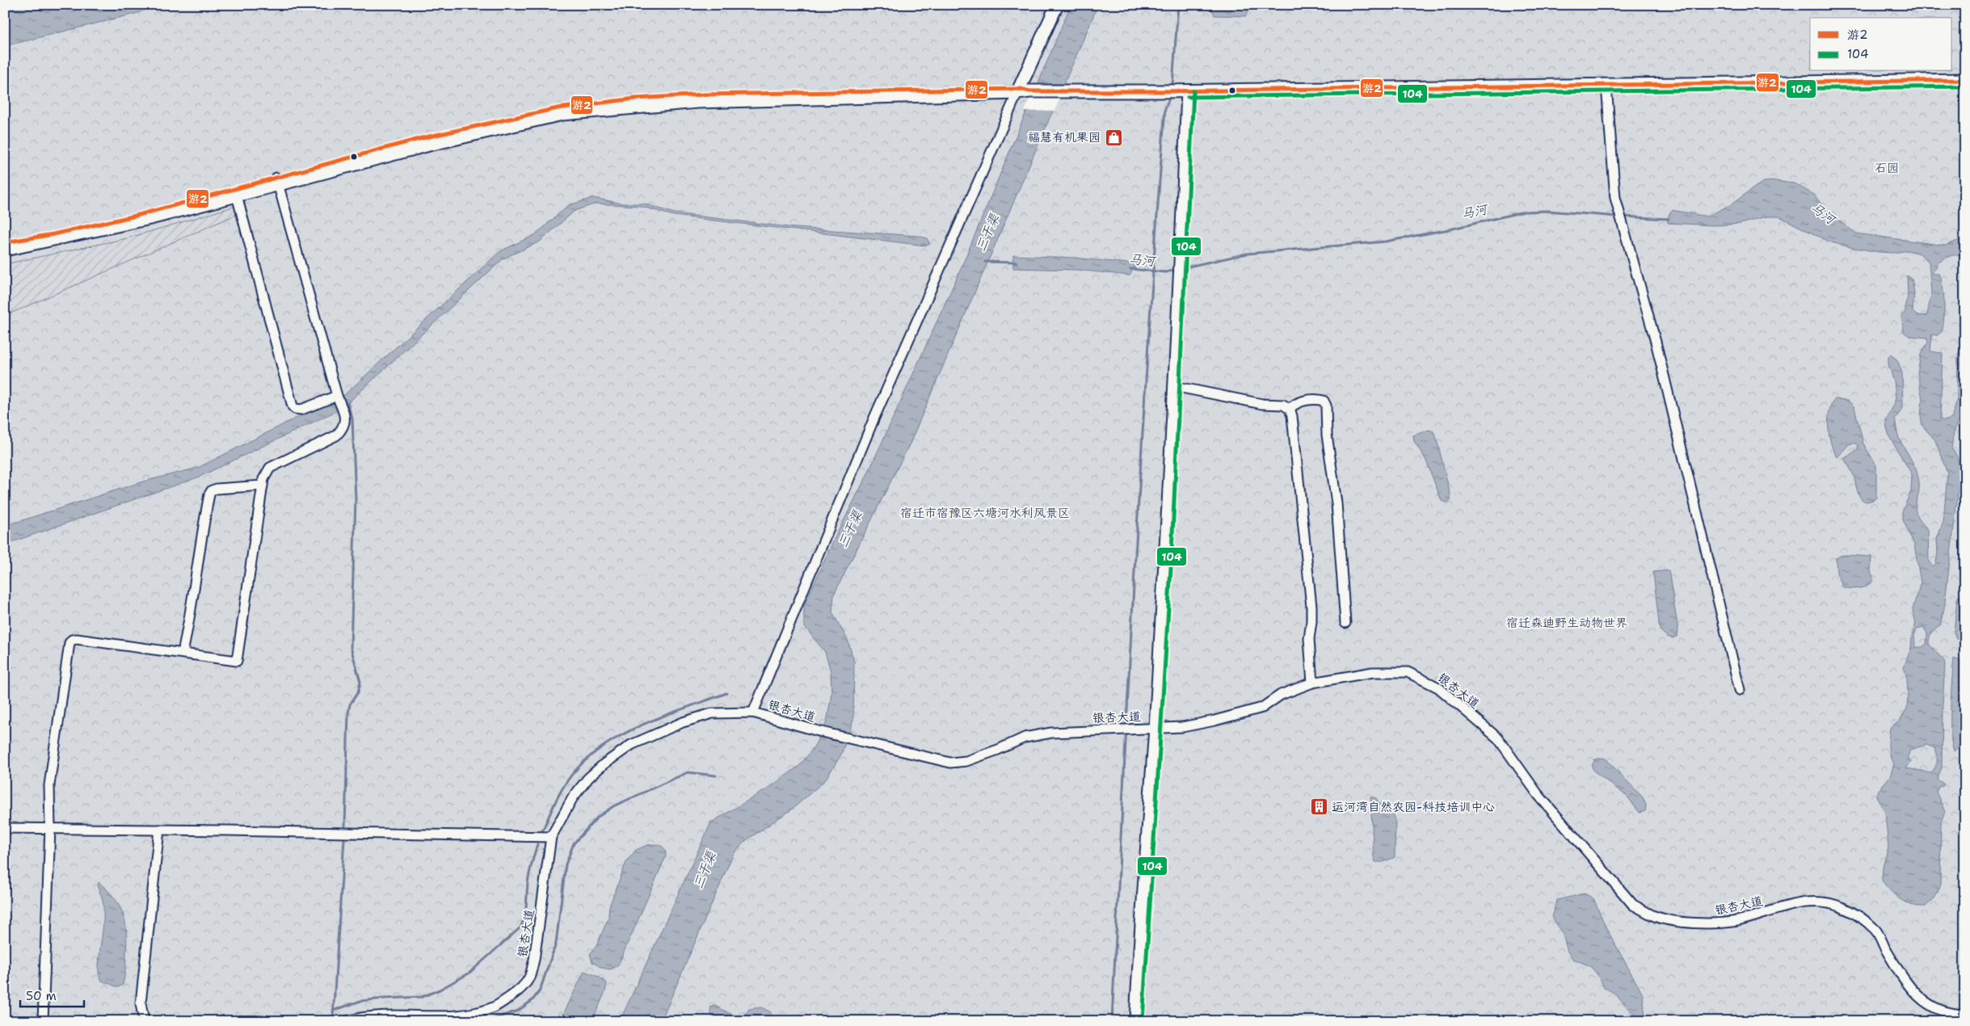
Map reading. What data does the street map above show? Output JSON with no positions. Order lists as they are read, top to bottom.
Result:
{
  "streets": {
    "street": ["银杏大道"]
  },
  "water": ["马河", "三干渠"],
  "parks": ["石园", "宿迁市宿豫区六塘河水利风景区", "宿迁森迪野生动物世界"],
  "places": {
    "shop": ["福慧有机果园"],
    "building": ["运河湾自然农园-科技培训中心"]
  },
  "lines": ["transit line 游2", "transit line 104"],
  "legend": ["游2", "104"],
  "scale_bar": "50 m"
}
